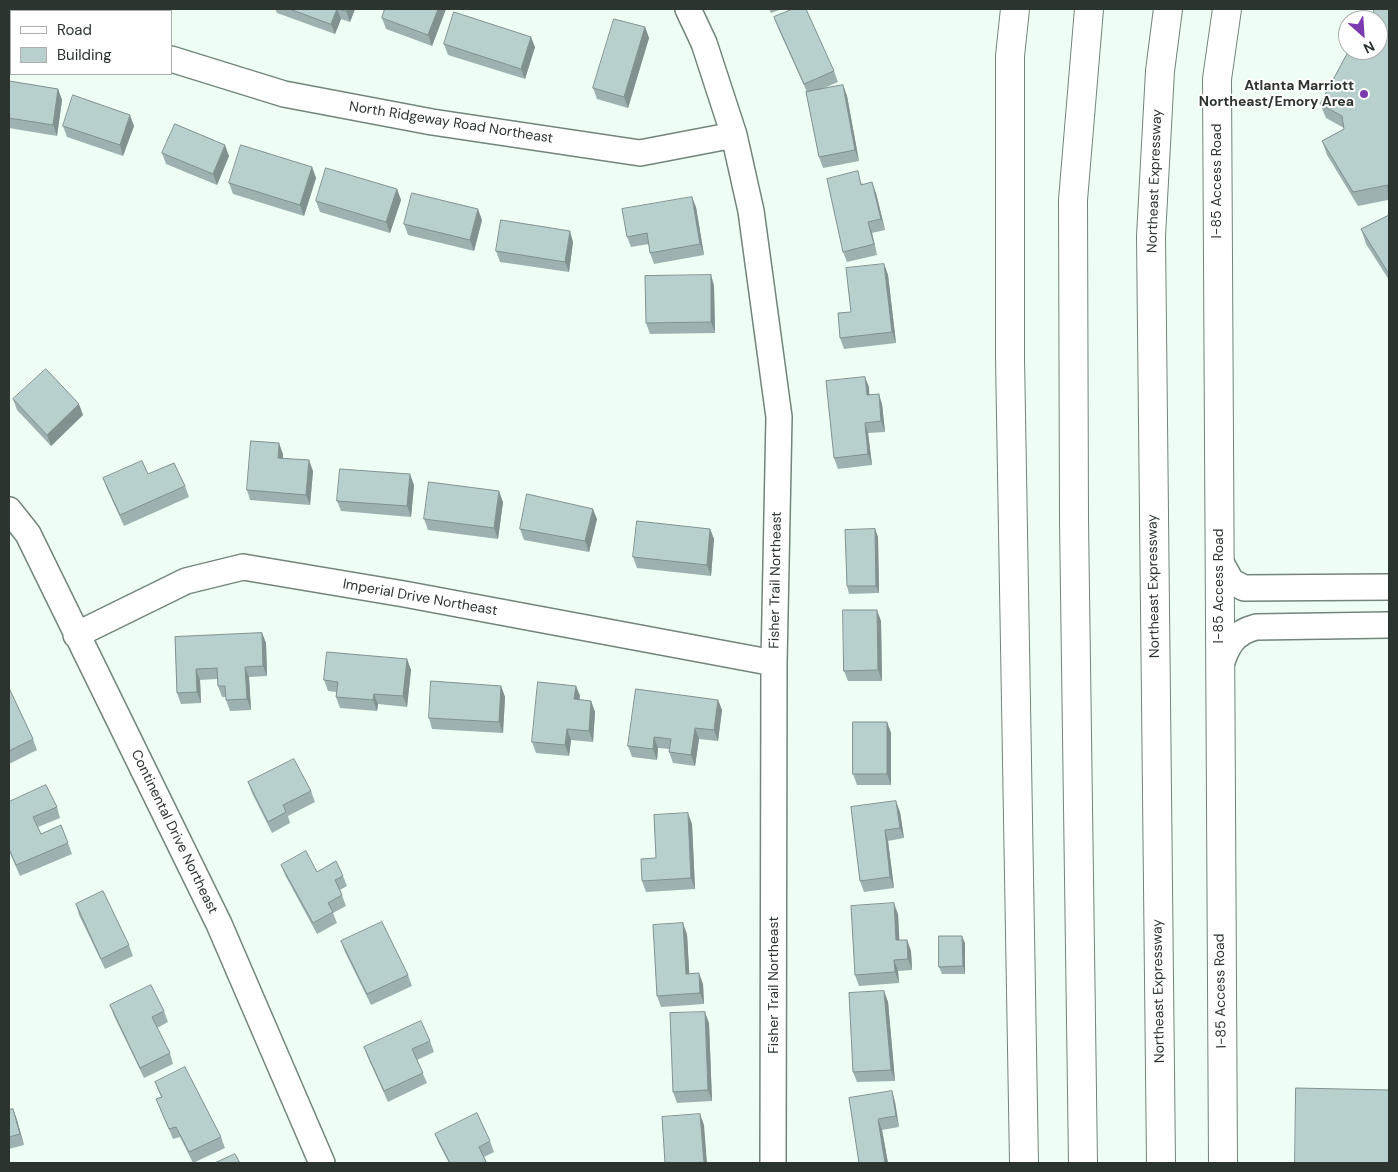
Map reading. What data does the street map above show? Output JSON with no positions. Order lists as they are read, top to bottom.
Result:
{
  "streets": {
    "main road": ["Northeast Expressway", "I-85 Access Road"],
    "street": [
      "North Ridgeway Road Northeast",
      "Fisher Trail Northeast",
      "Imperial Drive Northeast",
      "Continental Drive Northeast"
    ]
  },
  "crossings": [
    ["North Ridgeway Road Northeast", "Fisher Trail Northeast"],
    ["Fisher Trail Northeast", "Imperial Drive Northeast"],
    ["Imperial Drive Northeast", "Continental Drive Northeast"]
  ],
  "places": ["Atlanta Marriott Northeast/Emory Area"],
  "legend": ["Road", "Building"],
  "north": "bottom right"
}
